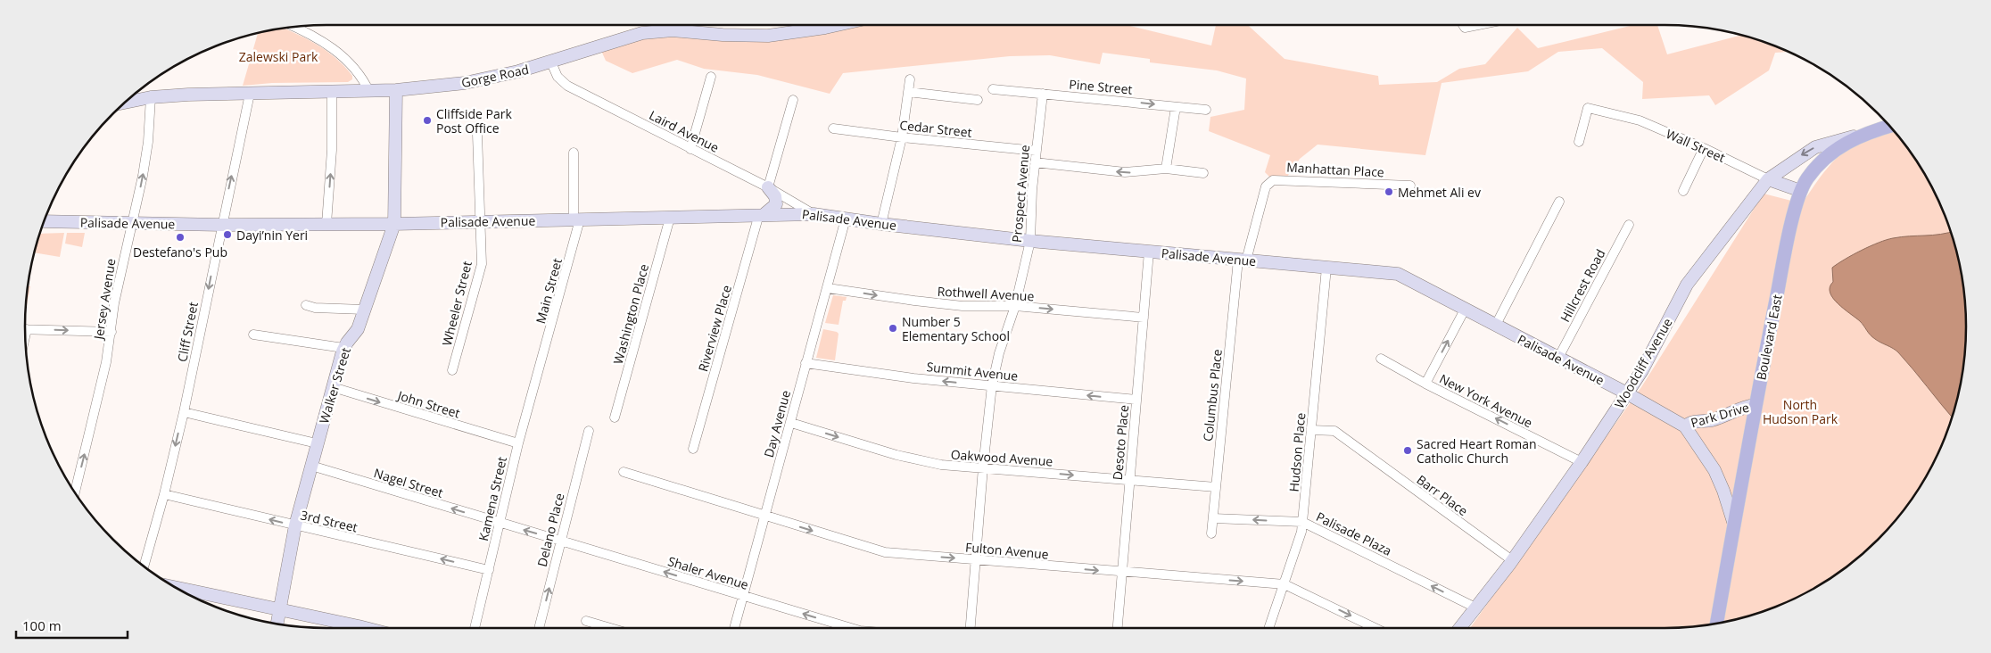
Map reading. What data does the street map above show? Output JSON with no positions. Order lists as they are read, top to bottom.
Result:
{
  "streets": {
    "main road": [
      "Gorge Road",
      "Wall Street",
      "Palisade Avenue",
      "Boulevard East",
      "Woodcliff Avenue",
      "Walker Street",
      "Park Drive"
    ],
    "street": [
      "Pine Street",
      "Cedar Street",
      "Laird Avenue",
      "Manhattan Place",
      "Prospect Avenue",
      "Hillcrest Road",
      "Main Street",
      "Rothwell Avenue",
      "Jersey Avenue",
      "Wheeler Street",
      "Washington Place",
      "Riverview Place",
      "Cliff Street",
      "Summit Avenue",
      "Columbus Place",
      "New York Avenue",
      "John Street",
      "Day Avenue",
      "Desoto Place",
      "Hudson Place",
      "Oakwood Avenue",
      "Nagel Street",
      "Barr Place",
      "Kamena Street",
      "3rd Street",
      "Delano Place",
      "Palisade Plaza",
      "Fulton Avenue",
      "Shaler Avenue"
    ]
  },
  "crossings": [
    ["Gorge Road", "Laird Avenue"],
    ["Gorge Road", "Jersey Avenue"],
    ["Gorge Road", "Cliff Street"],
    ["Gorge Road", "Walker Street"],
    ["Pine Street", "Prospect Avenue"],
    ["Cedar Street", "Prospect Avenue"],
    ["Laird Avenue", "Palisade Avenue"],
    ["Wall Street", "Boulevard East"],
    ["Wall Street", "Woodcliff Avenue"],
    ["Manhattan Place", "Columbus Place"],
    ["Prospect Avenue", "Palisade Avenue"],
    ["Prospect Avenue", "Rothwell Avenue"],
    ["Prospect Avenue", "Summit Avenue"],
    ["Prospect Avenue", "Oakwood Avenue"],
    ["Prospect Avenue", "Fulton Avenue"],
    ["Palisade Avenue", "Hillcrest Road"],
    ["Palisade Avenue", "Main Street"],
    ["Palisade Avenue", "Jersey Avenue"],
    ["Palisade Avenue", "Wheeler Street"],
    ["Palisade Avenue", "Washington Place"],
    ["Palisade Avenue", "Riverview Place"],
    ["Palisade Avenue", "Cliff Street"],
    ["Palisade Avenue", "Woodcliff Avenue"],
    ["Palisade Avenue", "Walker Street"],
    ["Palisade Avenue", "Columbus Place"],
    ["Palisade Avenue", "Park Drive"],
    ["Palisade Avenue", "Day Avenue"],
    ["Palisade Avenue", "Desoto Place"],
    ["Palisade Avenue", "Hudson Place"],
    ["Main Street", "Kamena Street"],
    ["Rothwell Avenue", "Day Avenue"],
    ["Rothwell Avenue", "Desoto Place"],
    ["Cliff Street", "3rd Street"],
    ["Boulevard East", "Woodcliff Avenue"],
    ["Boulevard East", "Park Drive"],
    ["Woodcliff Avenue", "New York Avenue"],
    ["Woodcliff Avenue", "Park Drive"],
    ["Woodcliff Avenue", "Barr Place"],
    ["Woodcliff Avenue", "Palisade Plaza"],
    ["Summit Avenue", "Day Avenue"],
    ["Summit Avenue", "Desoto Place"],
    ["Walker Street", "John Street"],
    ["Walker Street", "Nagel Street"],
    ["Walker Street", "3rd Street"],
    ["Columbus Place", "Oakwood Avenue"],
    ["Columbus Place", "Palisade Plaza"],
    ["John Street", "Kamena Street"],
    ["Day Avenue", "Oakwood Avenue"],
    ["Day Avenue", "Fulton Avenue"],
    ["Day Avenue", "Shaler Avenue"],
    ["Desoto Place", "Oakwood Avenue"],
    ["Desoto Place", "Fulton Avenue"],
    ["Hudson Place", "Barr Place"],
    ["Hudson Place", "Palisade Plaza"],
    ["Hudson Place", "Fulton Avenue"],
    ["Nagel Street", "Kamena Street"],
    ["Nagel Street", "Shaler Avenue"],
    ["Kamena Street", "3rd Street"],
    ["Kamena Street", "Shaler Avenue"],
    ["Delano Place", "Shaler Avenue"]
  ],
  "one_way": [
    "Rothwell Avenue",
    "Jersey Avenue",
    "Summit Avenue",
    "New York Avenue",
    "John Street",
    "Oakwood Avenue",
    "Nagel Street",
    "3rd Street",
    "Delano Place",
    "Palisade Plaza",
    "Fulton Avenue",
    "Shaler Avenue"
  ],
  "parks": ["Zalewski Park", "North Hudson Park"],
  "places": [
    "Cliffside Park Post Office",
    "Mehmet Ali ev",
    "Dayi’nin Yeri",
    "Destefano's Pub",
    "Number 5 Elementary School",
    "Sacred Heart Roman Catholic Church"
  ],
  "scale_bar": "100 m"
}
